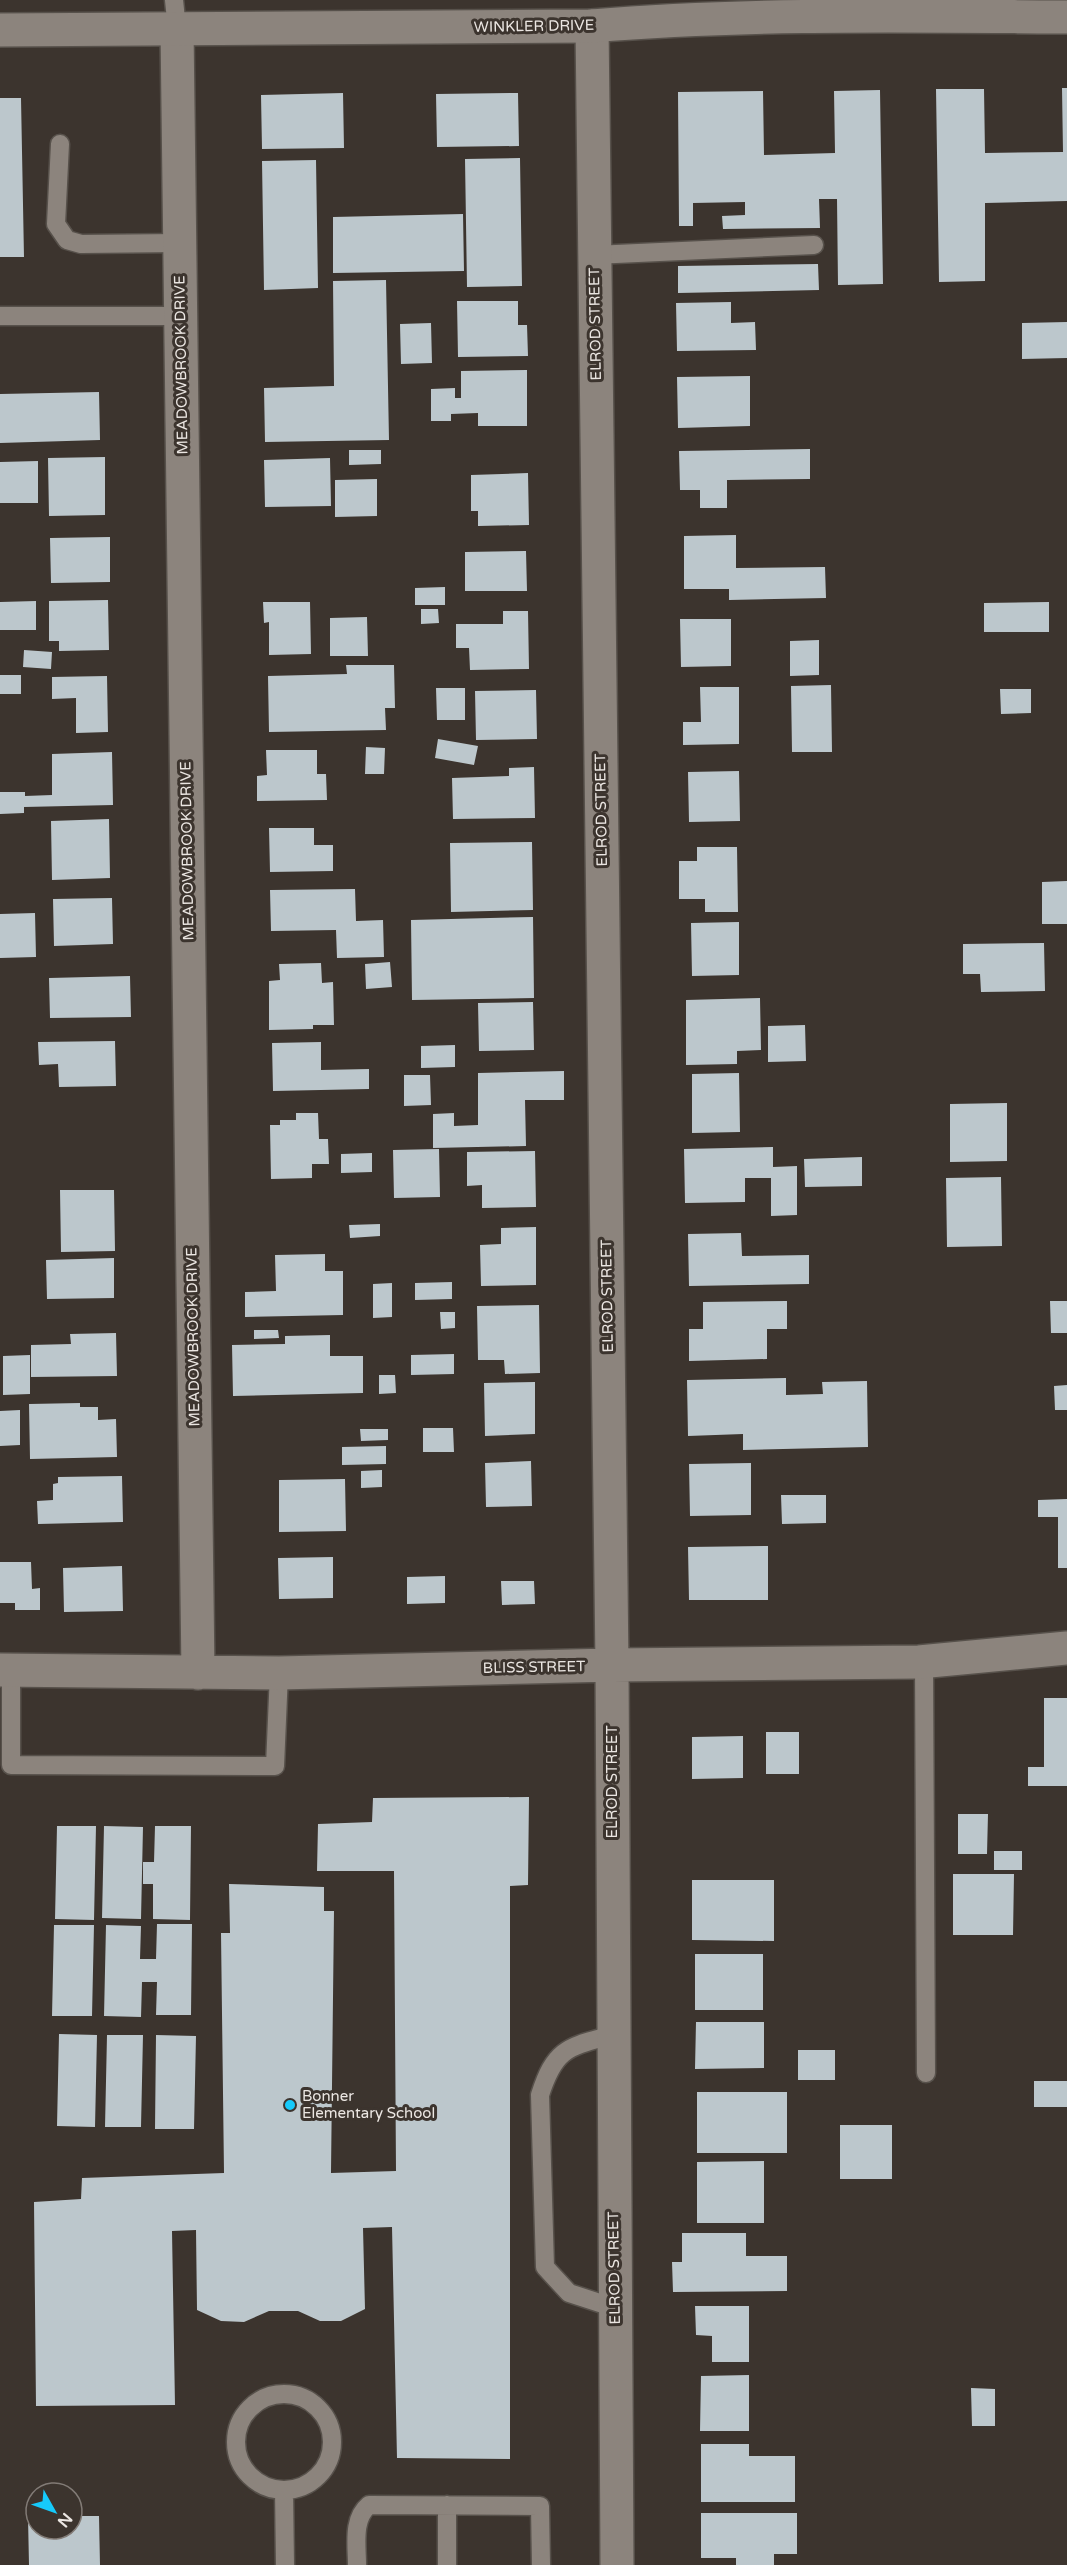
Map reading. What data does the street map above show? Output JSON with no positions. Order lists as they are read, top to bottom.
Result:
{
  "streets": {
    "street": [
      "WINKLER DRIVE",
      "ELROD STREET",
      "MEADOWBROOK DRIVE",
      "BLISS STREET"
    ]
  },
  "crossings": [
    ["WINKLER DRIVE", "ELROD STREET"],
    ["WINKLER DRIVE", "MEADOWBROOK DRIVE"],
    ["ELROD STREET", "BLISS STREET"],
    ["MEADOWBROOK DRIVE", "BLISS STREET"]
  ],
  "places": ["Bonner Elementary School"],
  "north": "bottom right"
}
